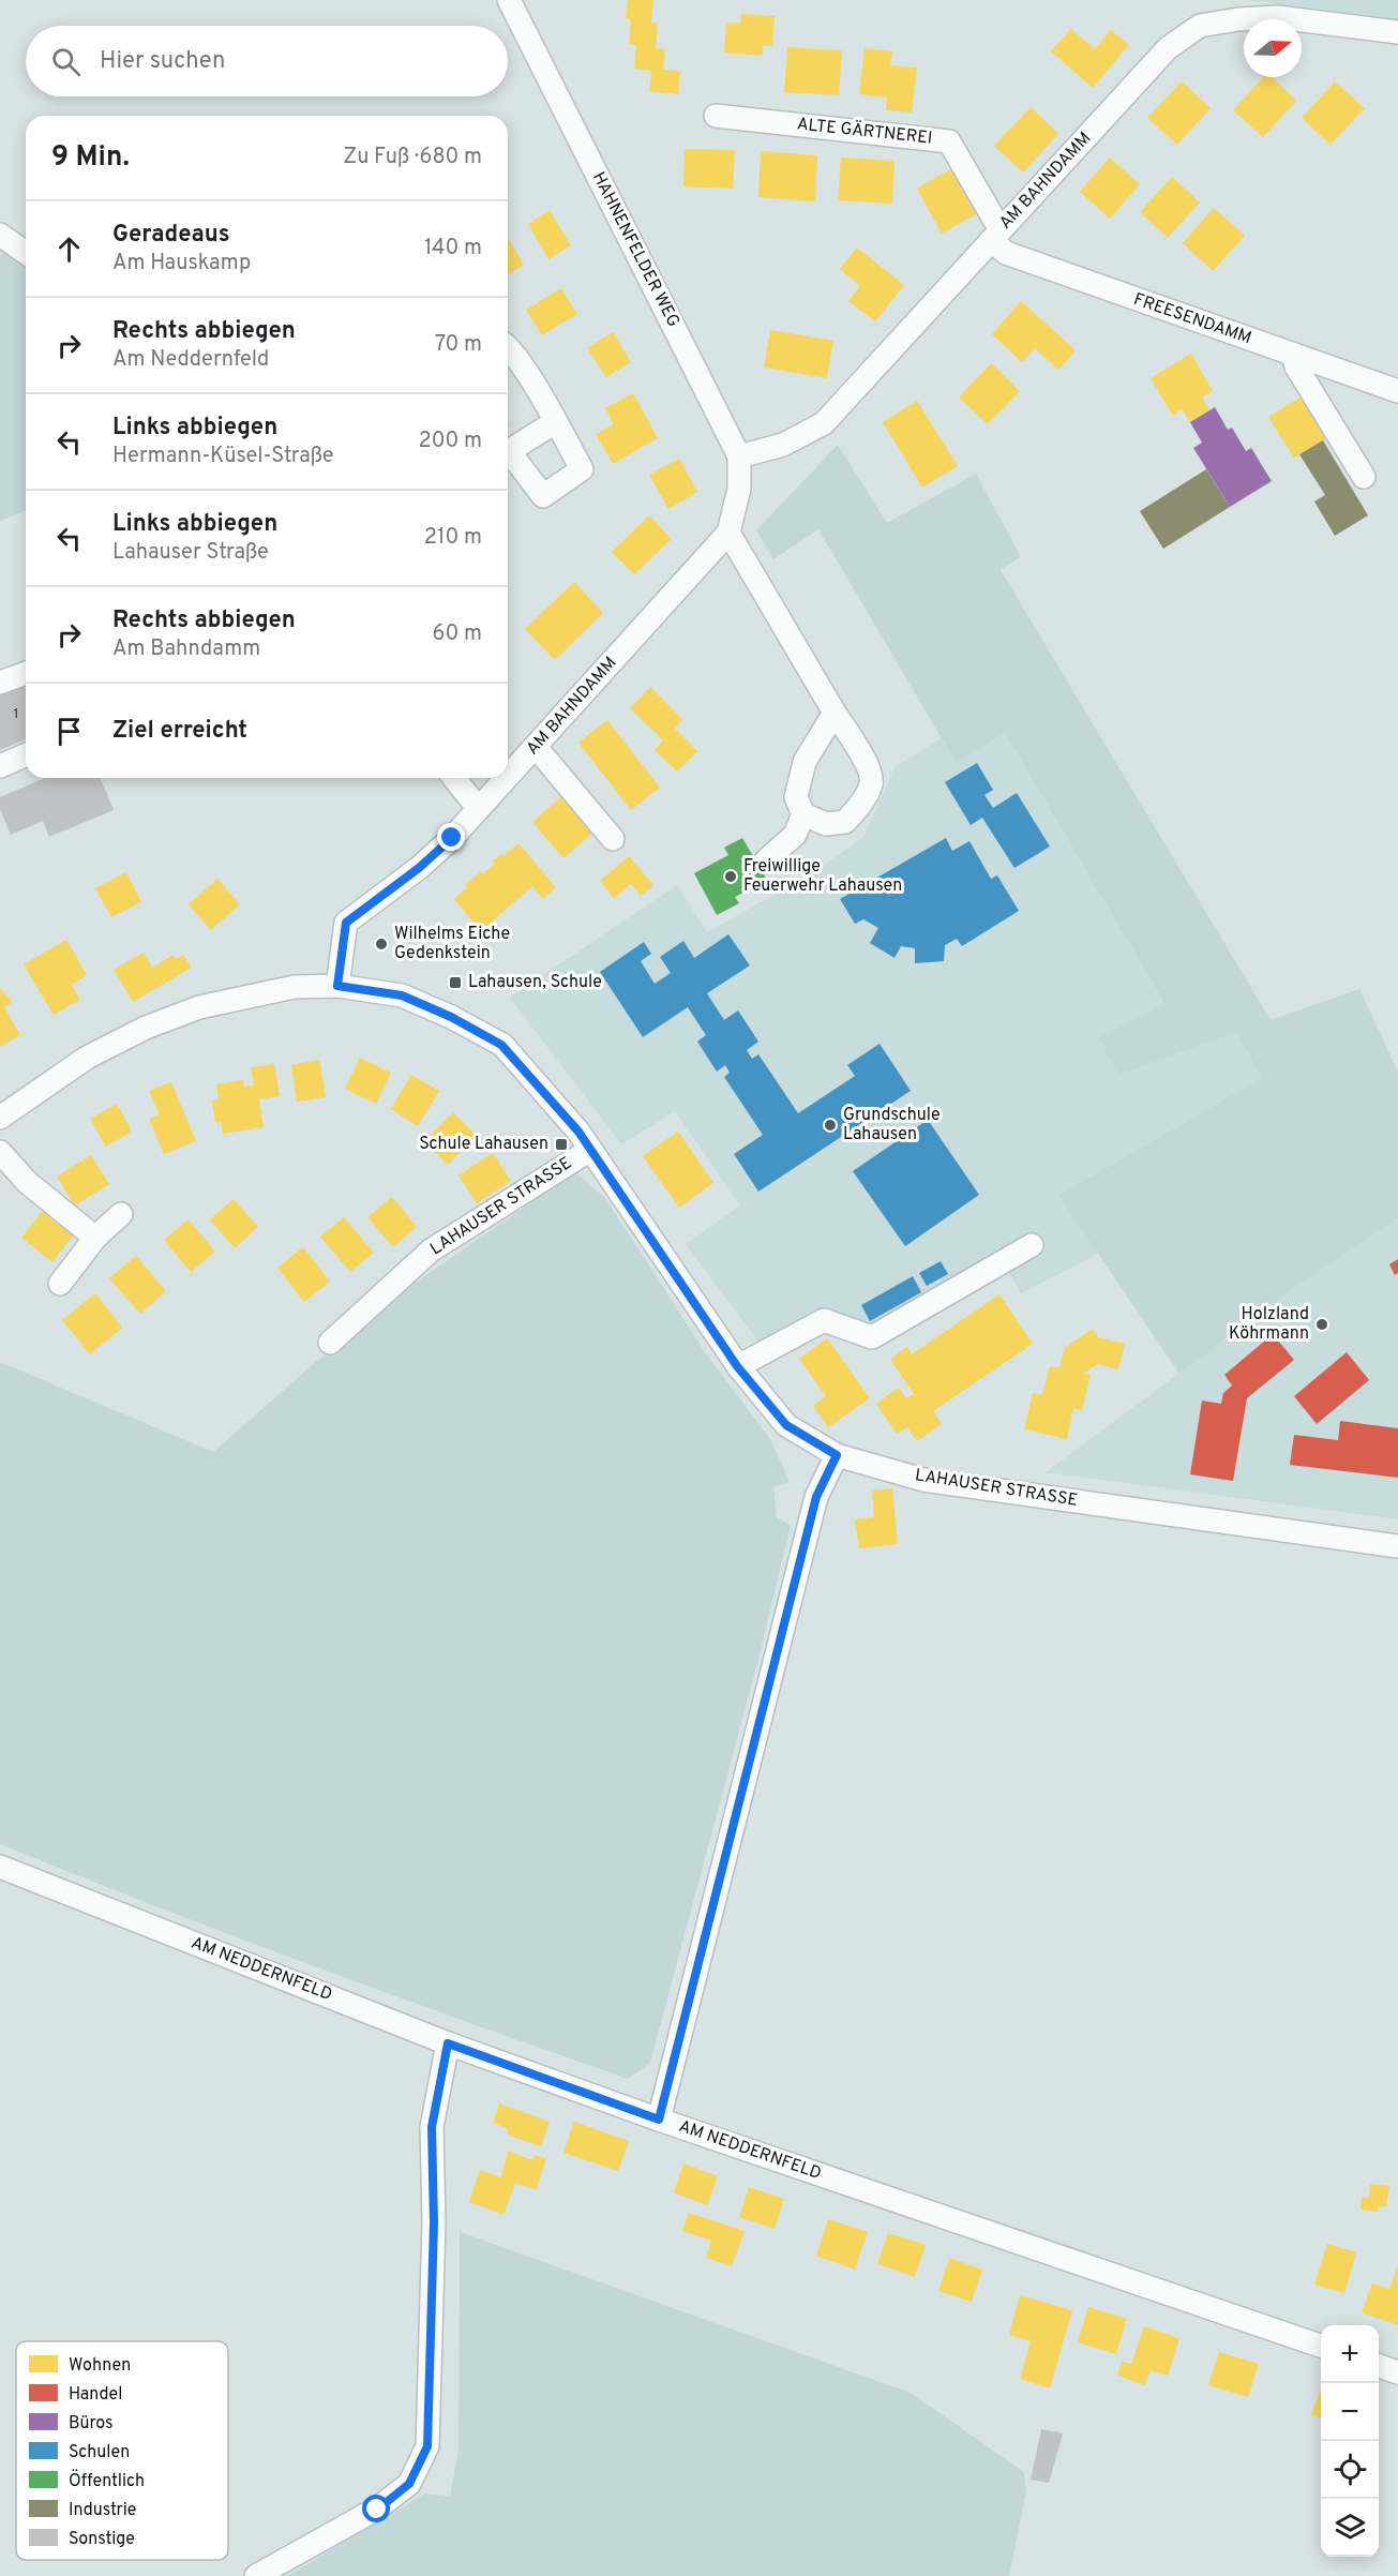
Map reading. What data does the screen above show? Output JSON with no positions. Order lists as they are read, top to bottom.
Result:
{
  "streets": {
    "street": [
      "ALTE GÄRTNEREI",
      "AM BAHNDAMM",
      "HAHNENFELDER WEG",
      "FREESENDAMM",
      "LAHAUSER STRASSE",
      "AM NEDDERNFELD"
    ]
  },
  "crossings": [
    ["ALTE GÄRTNEREI", "AM BAHNDAMM"],
    ["ALTE GÄRTNEREI", "FREESENDAMM"],
    ["AM BAHNDAMM", "HAHNENFELDER WEG"],
    ["AM BAHNDAMM", "FREESENDAMM"],
    ["AM BAHNDAMM", "LAHAUSER STRASSE"]
  ],
  "places": {
    "other": [
      "Freiwillige Feuerwehr Lahausen",
      "Wilhelms Eiche Gedenkstein",
      "Grundschule Lahausen",
      "Holzland Köhrmann"
    ],
    "transit": ["Lahausen, Schule", "Schule Lahausen"]
  },
  "house_numbers": ["1"],
  "legend": [
    "Wohnen",
    "Handel",
    "Büros",
    "Schulen",
    "Öffentlich",
    "Industrie",
    "Sonstige"
  ],
  "north": "right",
  "page": {
    "search": "Hier suchen",
    "heading": ["9 Min.", "Zu Fuß · 680 m"],
    "list": [
      ["Geradeaus", "Am Hauskamp", "140 m"],
      ["Rechts abbiegen", "Am Neddernfeld", "70 m"],
      ["Links abbiegen", "Hermann-Küsel-Straße", "200 m"],
      ["Links abbiegen", "Lahauser Straße", "210 m"],
      ["Rechts abbiegen", "Am Bahndamm", "60 m"],
      "Ziel erreicht"
    ],
    "map_buttons": ["+", "−"]
  }
}
